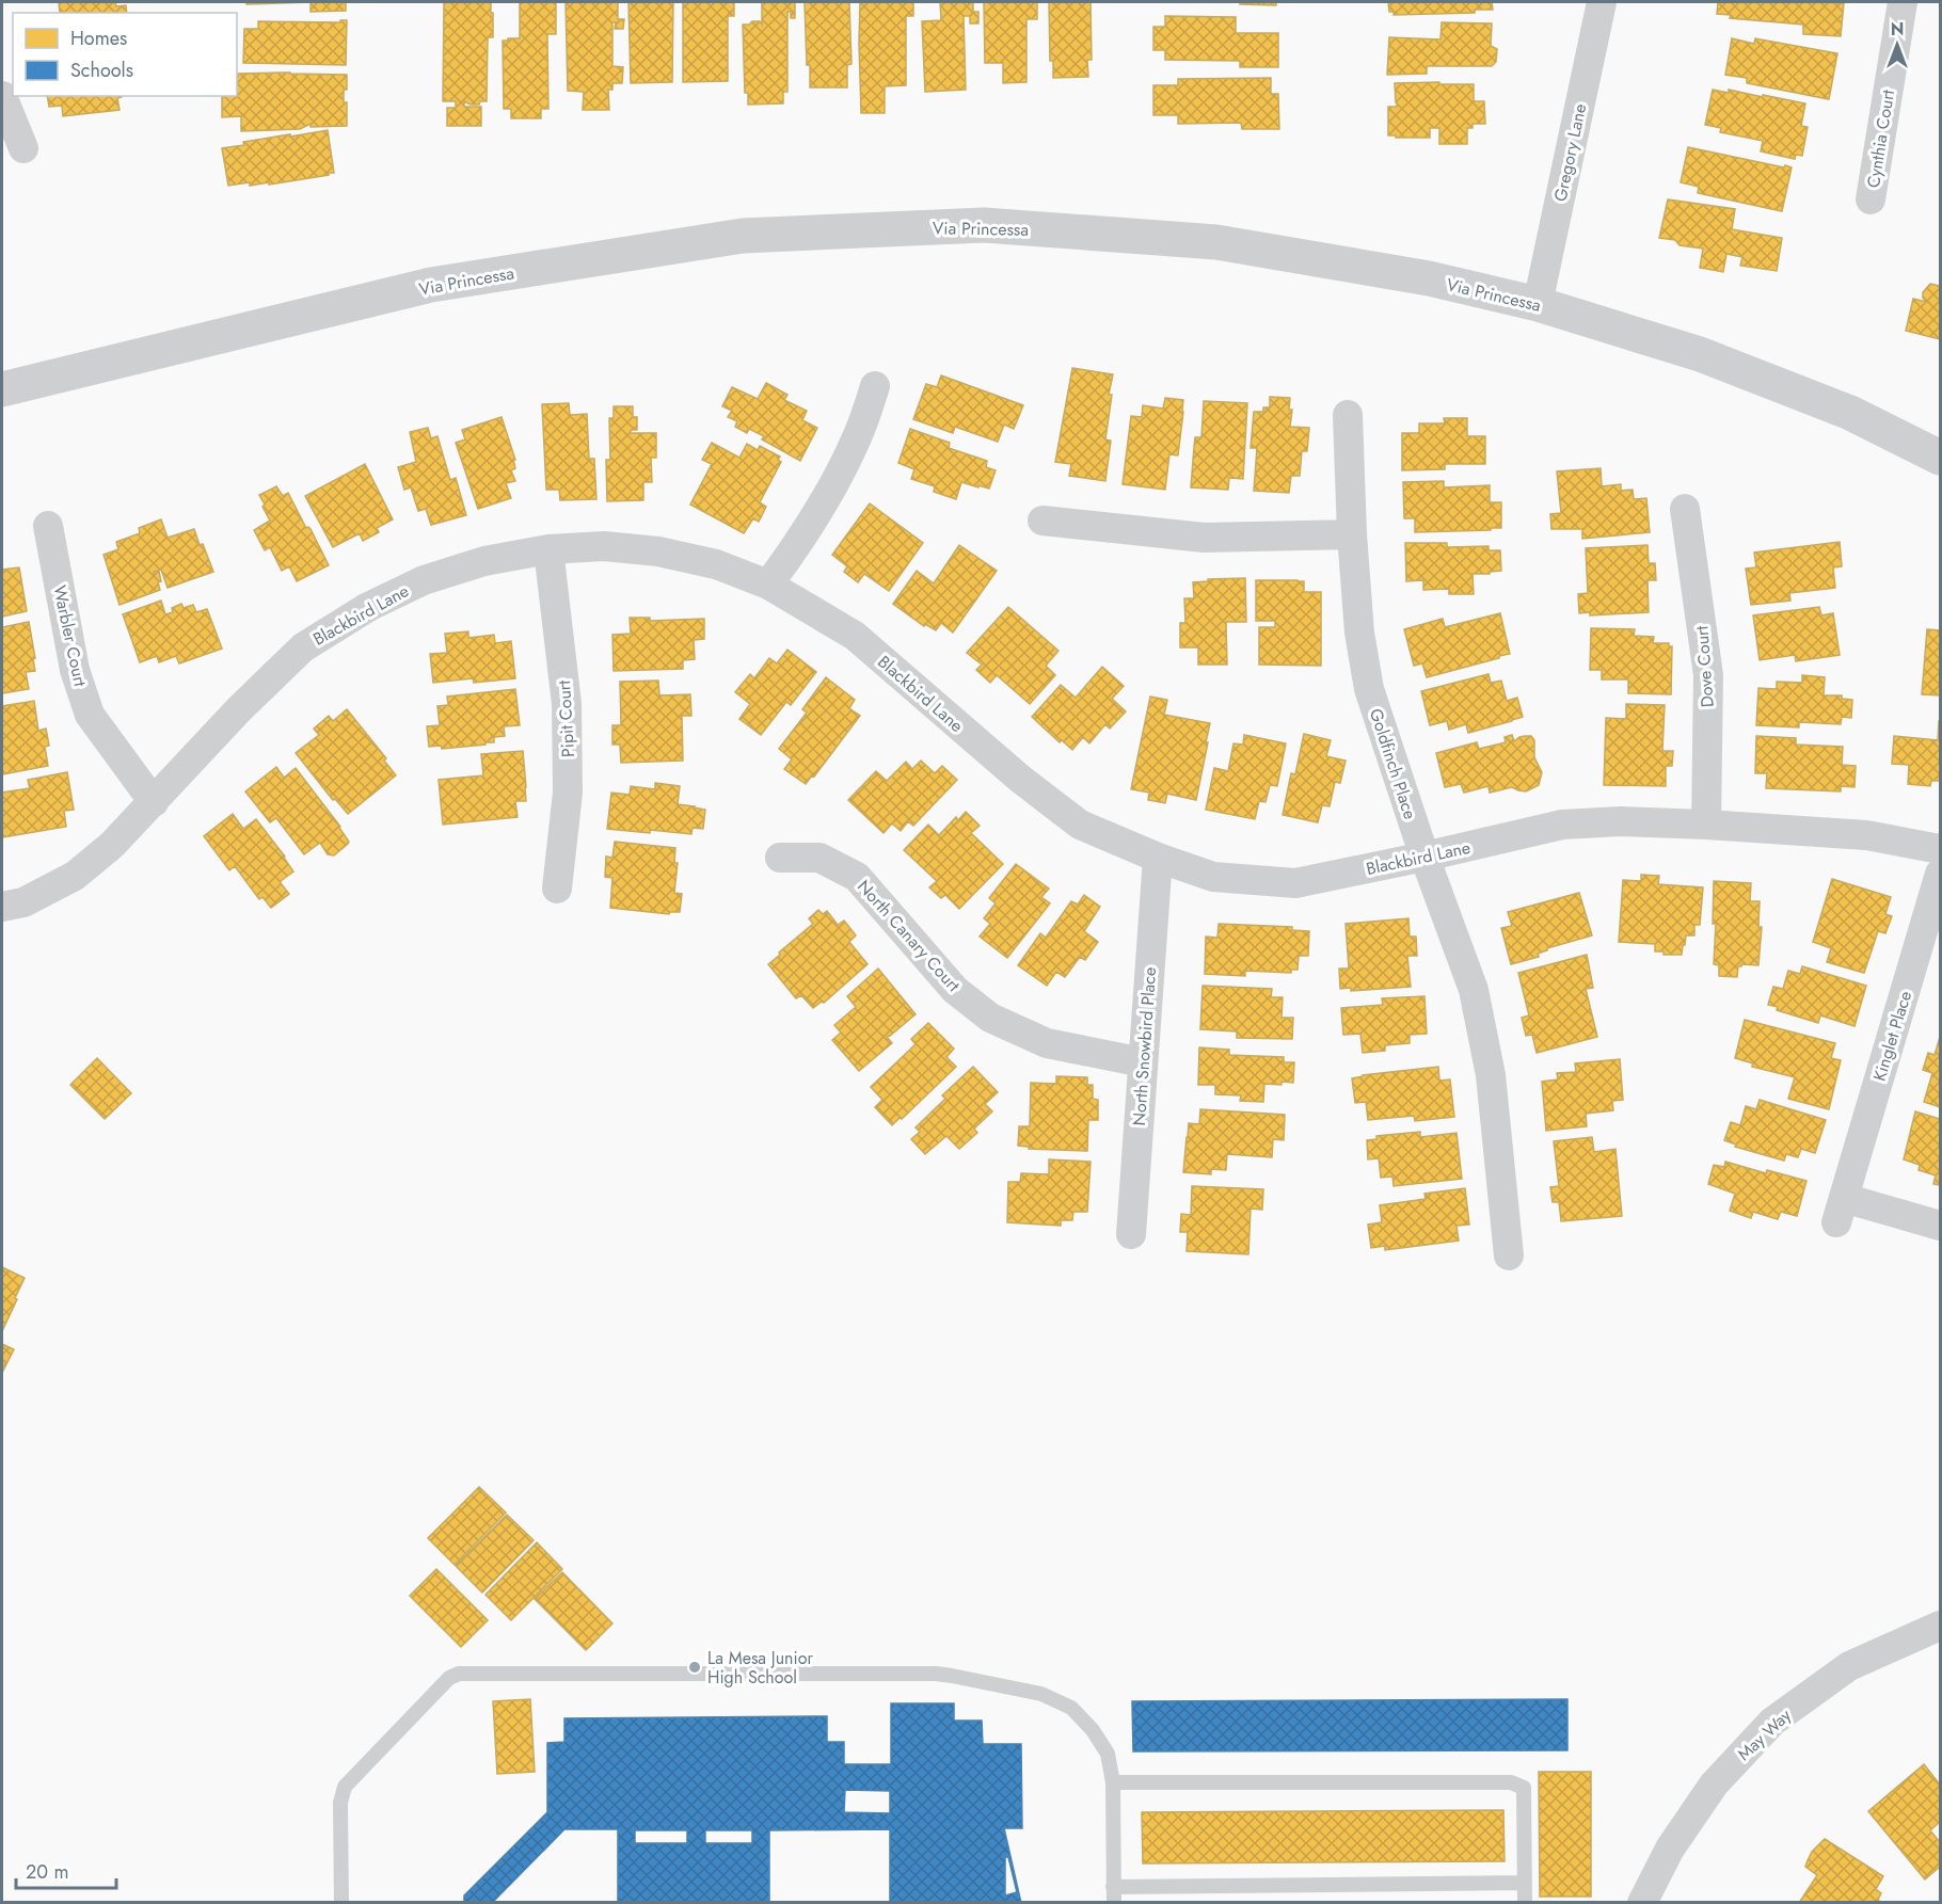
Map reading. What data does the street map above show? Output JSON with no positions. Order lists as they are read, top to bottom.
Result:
{
  "streets": {
    "street": [
      "Cynthia Court",
      "Gregory Lane",
      "Via Princessa",
      "Blackbird Lane",
      "Warbler Court",
      "Dove Court",
      "Pipit Court",
      "Goldfinch Place",
      "North Canary Court",
      "Kinglet Place",
      "North Snowbird Place",
      "May Way"
    ]
  },
  "crossings": [
    ["Gregory Lane", "Via Princessa"],
    ["Blackbird Lane", "Warbler Court"],
    ["Blackbird Lane", "Dove Court"],
    ["Blackbird Lane", "Pipit Court"],
    ["Blackbird Lane", "Goldfinch Place"],
    ["Blackbird Lane", "North Snowbird Place"],
    ["North Canary Court", "North Snowbird Place"]
  ],
  "places": ["La Mesa Junior High School"],
  "legend": ["Homes", "Schools"],
  "scale_bar": "20 m",
  "north": "top"
}
